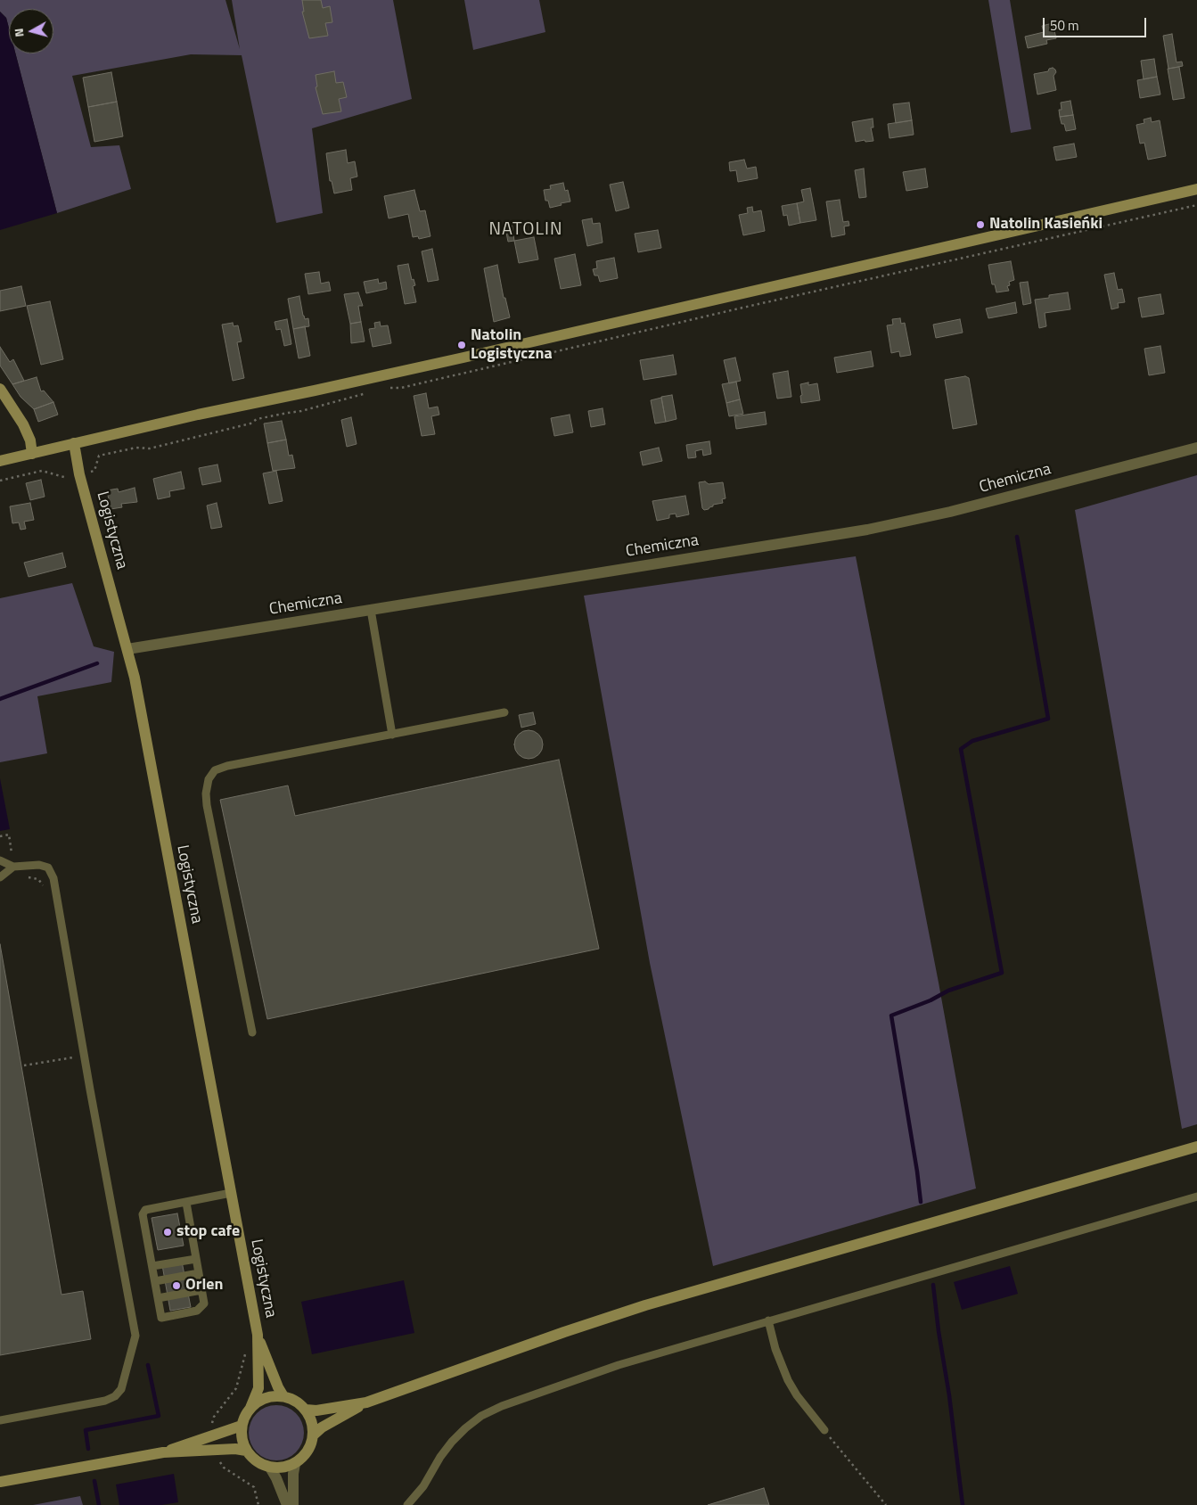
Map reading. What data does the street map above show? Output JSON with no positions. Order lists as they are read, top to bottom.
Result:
{
  "streets": {
    "street": ["Chemiczna", "Logistyczna"]
  },
  "crossings": [
    ["Chemiczna", "Logistyczna"]
  ],
  "districts": ["NATOLIN"],
  "places": [
    "Natolin Kasieńki",
    "Natolin Logistyczna",
    "stop cafe",
    "Orlen"
  ],
  "scale_bar": "50 m",
  "north": "left"
}
